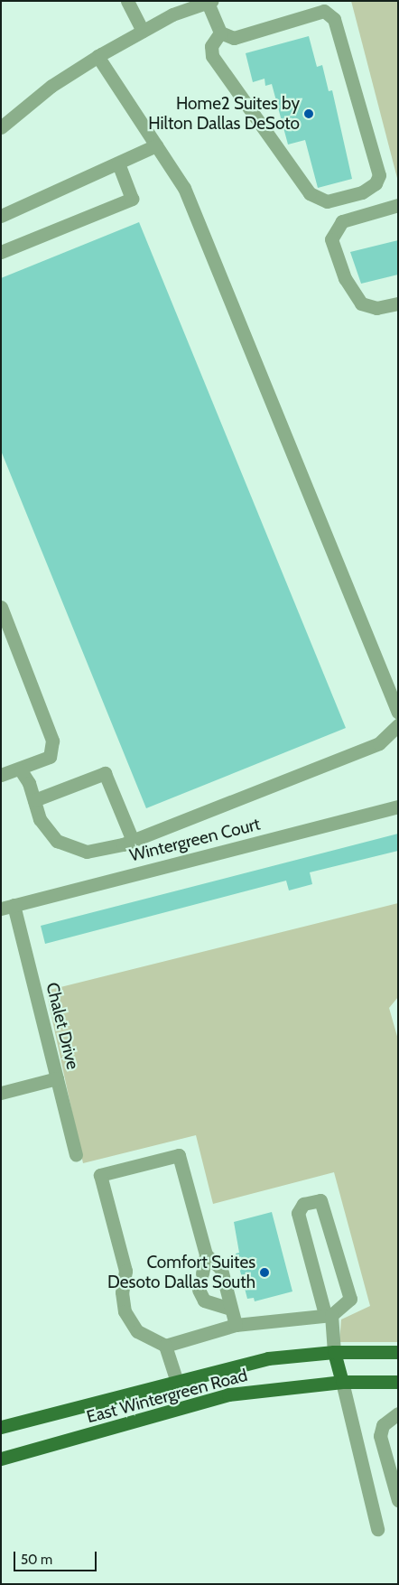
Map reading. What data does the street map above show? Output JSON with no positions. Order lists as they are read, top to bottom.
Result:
{
  "streets": {
    "main road": ["East Wintergreen Road"],
    "street": ["Wintergreen Court", "Chalet Drive"]
  },
  "crossings": [
    ["Wintergreen Court", "Chalet Drive"]
  ],
  "places": ["Home2 Suites by Hilton Dallas DeSoto", "Comfort Suites Desoto Dallas South"],
  "scale_bar": "50 m"
}
